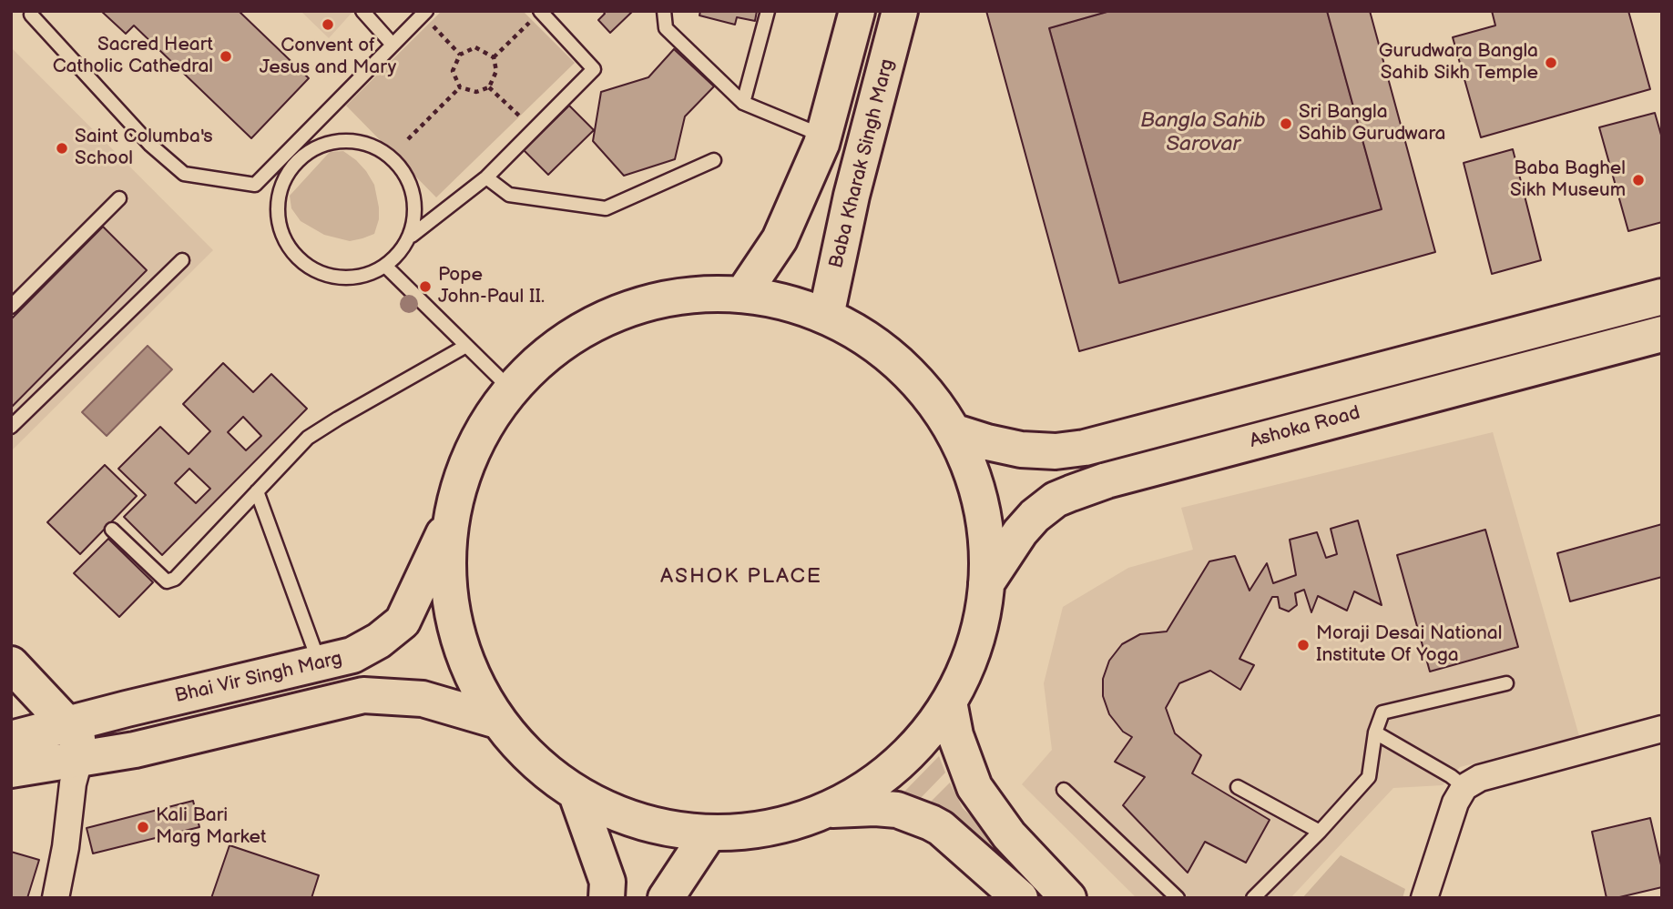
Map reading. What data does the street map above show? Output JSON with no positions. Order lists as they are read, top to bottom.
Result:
{
  "streets": {
    "main road": ["Baba Kharak Singh Marg", "Ashoka Road", "Bhai Vir Singh Marg"]
  },
  "districts": ["ASHOK PLACE"],
  "water": ["Bangla Sahib Sarovar"],
  "places": [
    "Convent of Jesus and Mary",
    "Sacred Heart Catholic Cathedral",
    "Gurudwara Bangla Sahib Sikh Temple",
    "Sri Bangla Sahib Gurudwara",
    "Saint Columba's School",
    "Baba Baghel Sikh Museum",
    "Pope John-Paul II.",
    "Moraji Desai National Institute Of Yoga",
    "Kali Bari Marg Market"
  ]
}
